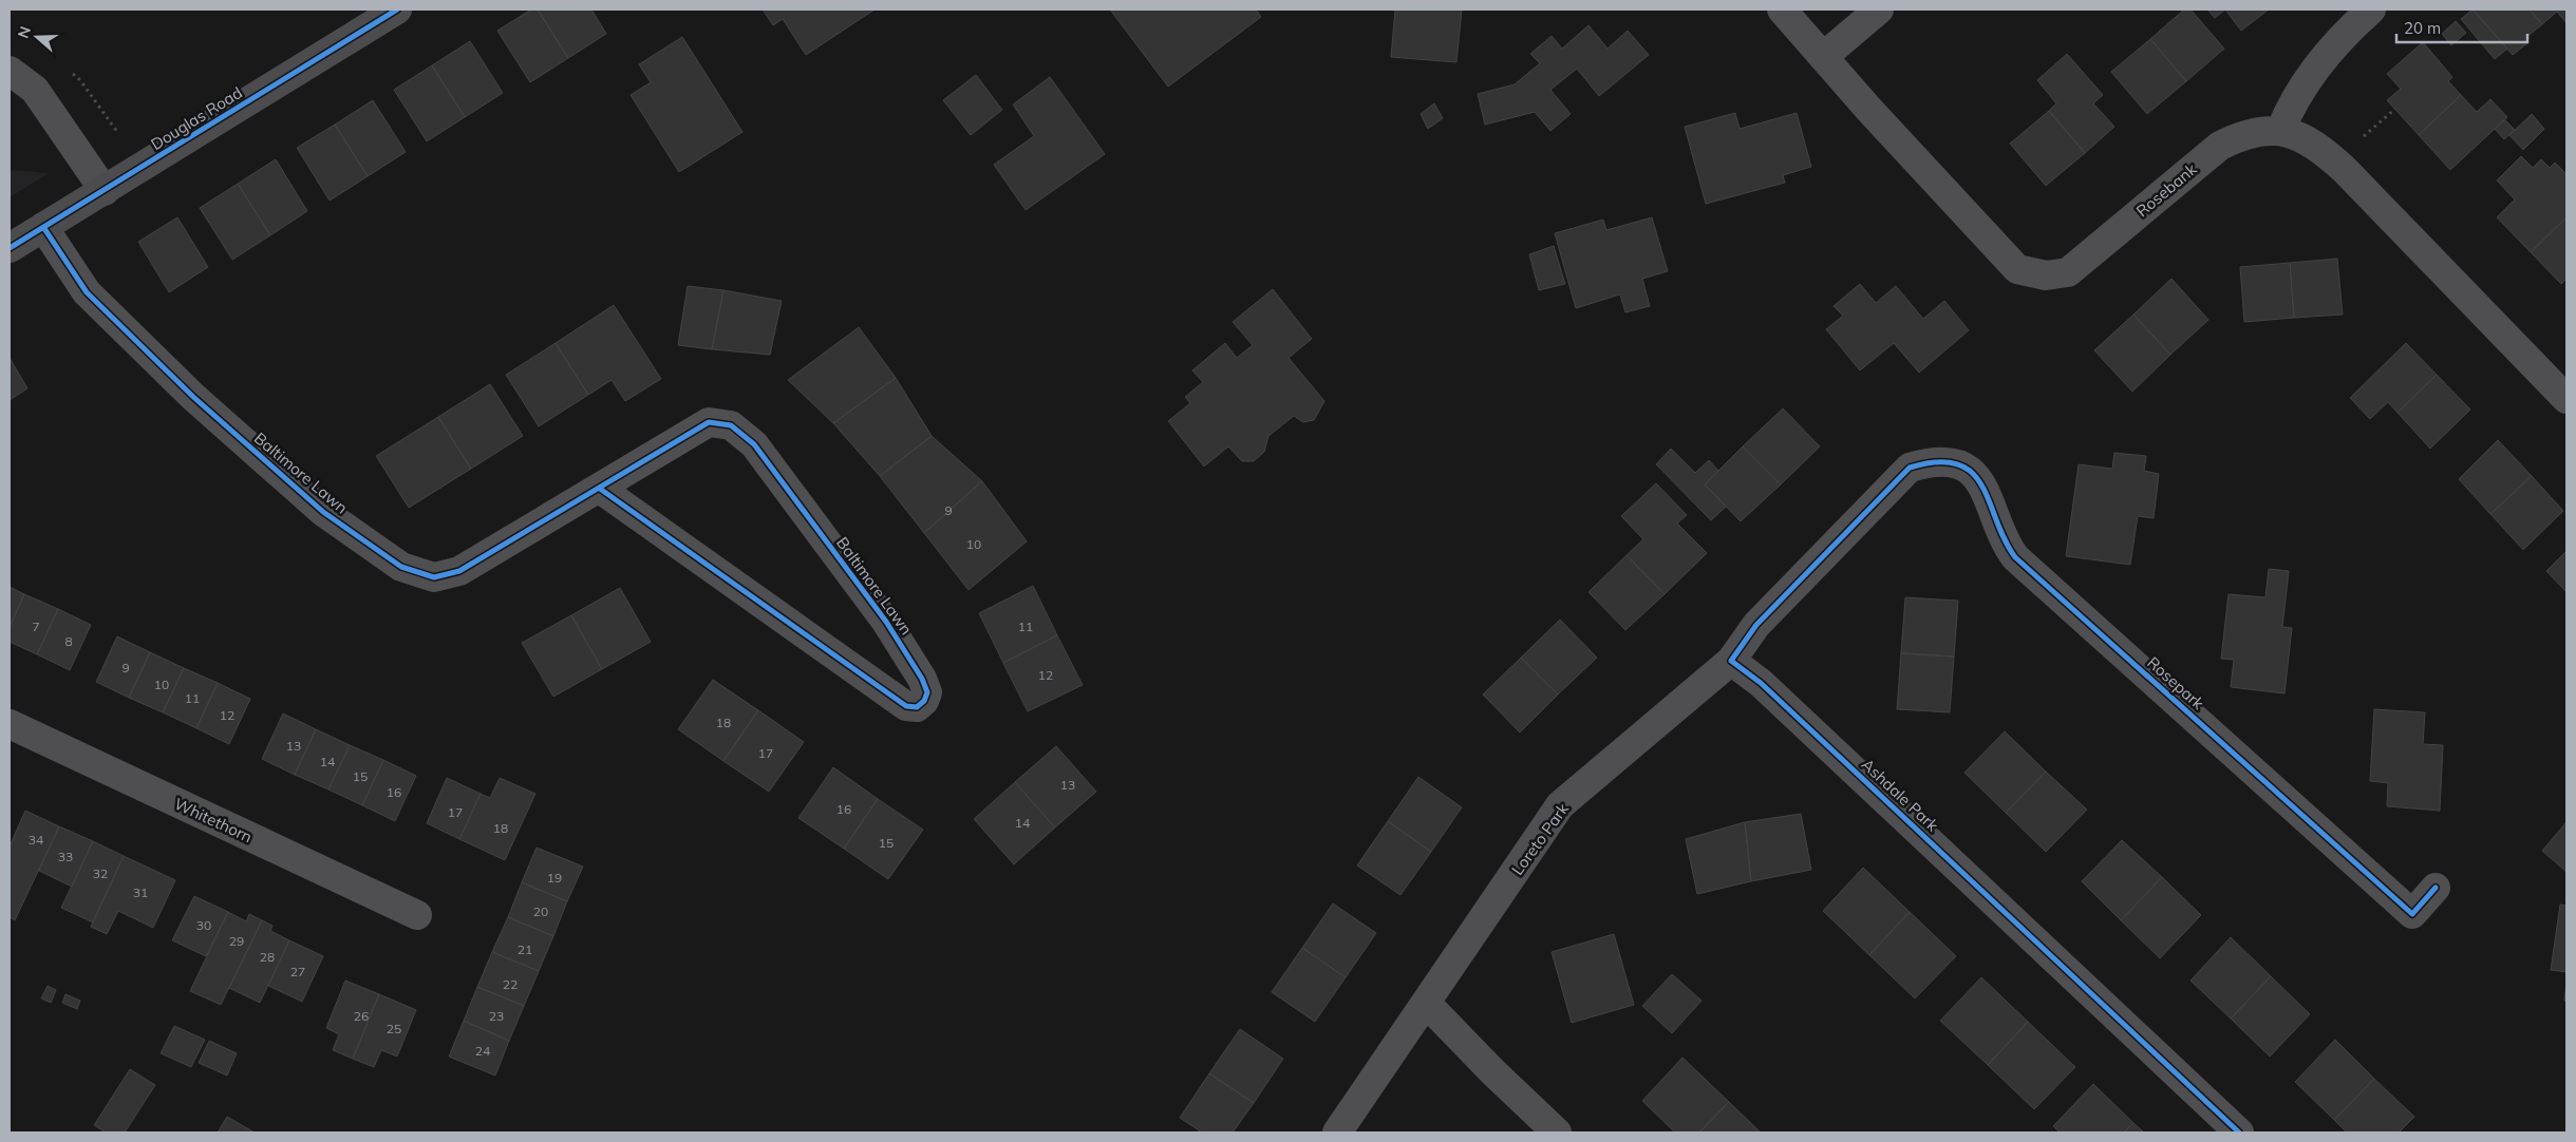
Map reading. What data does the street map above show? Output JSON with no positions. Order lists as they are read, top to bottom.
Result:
{
  "streets": {
    "main road": ["Douglas Road"],
    "street": [
      "Rosebank",
      "Baltimore Lawn",
      "Rosepark",
      "Ashdale Park",
      "Whitethorn",
      "Loreto Park"
    ]
  },
  "crossings": [
    ["Douglas Road", "Baltimore Lawn"],
    ["Rosepark", "Ashdale Park"],
    ["Rosepark", "Loreto Park"],
    ["Ashdale Park", "Loreto Park"]
  ],
  "house_numbers": [
    "9",
    "10",
    "7",
    "11",
    "8",
    "9",
    "12",
    "10",
    "11",
    "12",
    "18",
    "13",
    "17",
    "14",
    "15",
    "13",
    "16",
    "16",
    "17",
    "14",
    "18",
    "34",
    "15",
    "33",
    "32",
    "19",
    "31",
    "20",
    "30",
    "29",
    "21",
    "28",
    "27",
    "22",
    "26",
    "23",
    "25",
    "24"
  ],
  "scale_bar": "20 m",
  "north": "left"
}
